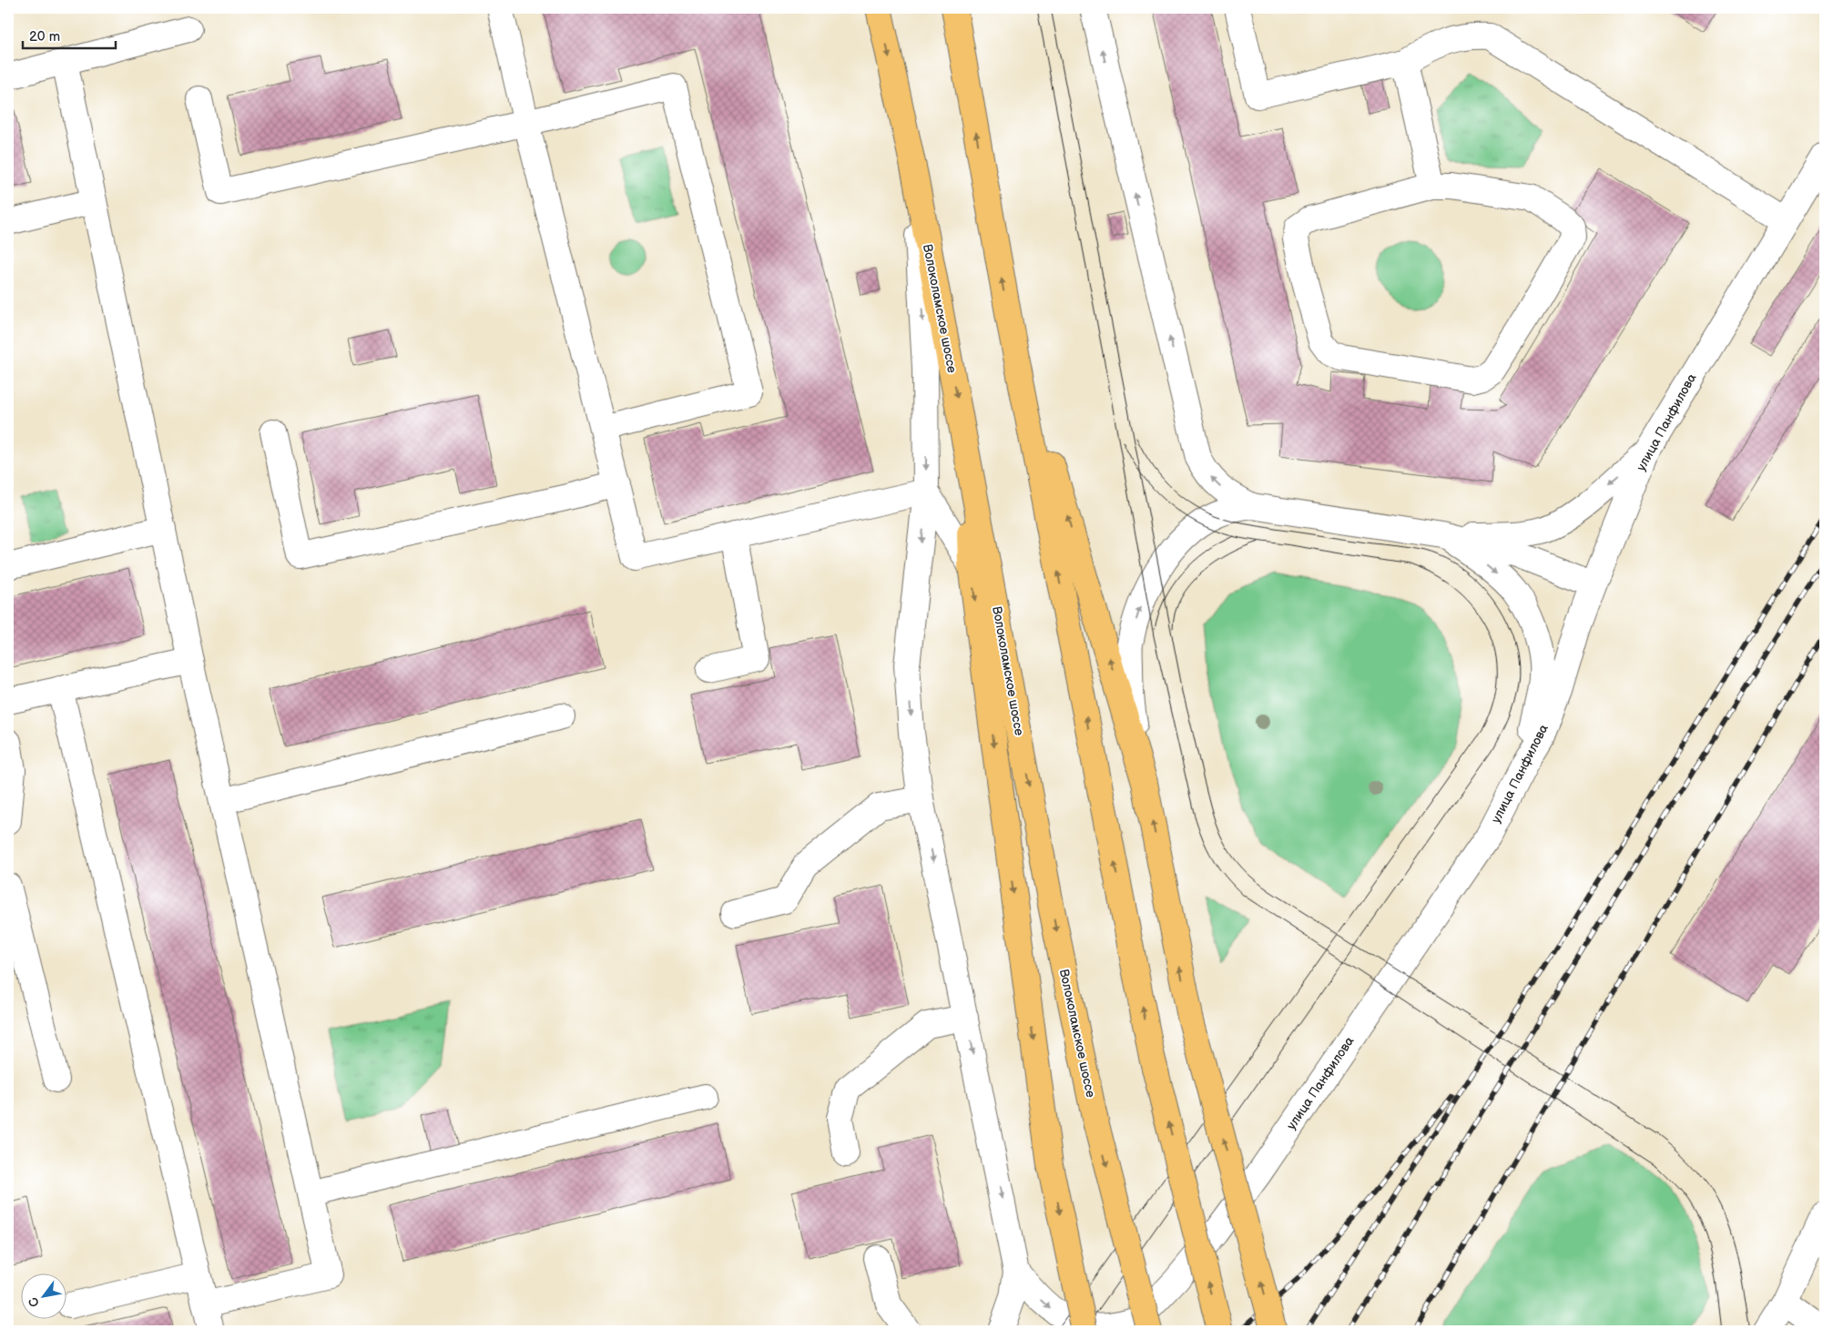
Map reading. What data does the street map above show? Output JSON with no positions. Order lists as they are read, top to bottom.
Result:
{
  "streets": {
    "main road": ["Волоколамское шоссе"],
    "street": ["улица Панфилова"]
  },
  "crossings": [
    ["Волоколамское шоссе", "улица Панфилова"]
  ],
  "scale_bar": "20 m",
  "north": "bottom left"
}
